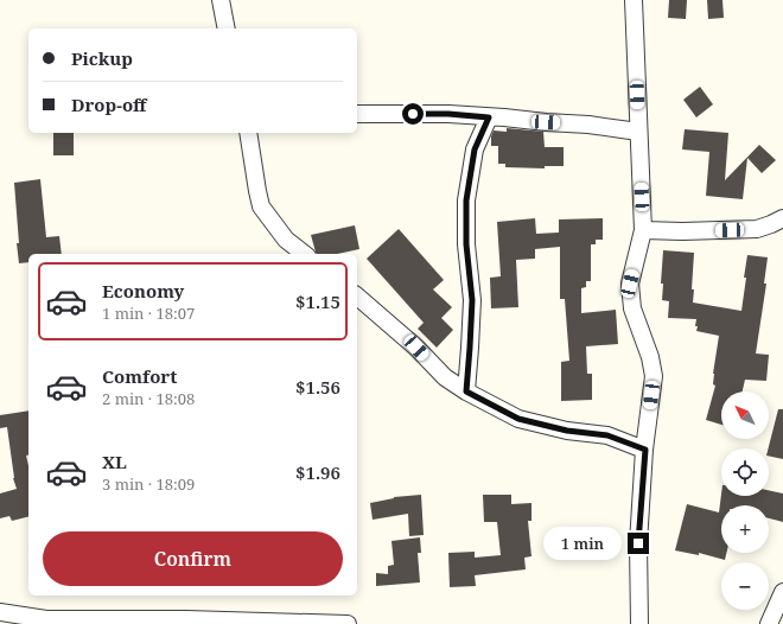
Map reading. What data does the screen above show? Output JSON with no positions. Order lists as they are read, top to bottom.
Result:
{
  "north": "top left",
  "page": {
    "banner": ["Pickup", "Drop-off"],
    "list": [
      {
        "name": "Economy",
        "note": "1 min · 18:07",
        "value": "$1.15"
      },
      {
        "name": "Comfort",
        "note": "2 min · 18:08",
        "value": "$1.56"
      },
      {
        "name": "XL",
        "note": "3 min · 18:09",
        "value": "$1.96"
      }
    ],
    "map_buttons": ["+", "−"],
    "buttons": "Confirm",
    "bubble": "1 min"
  }
}
